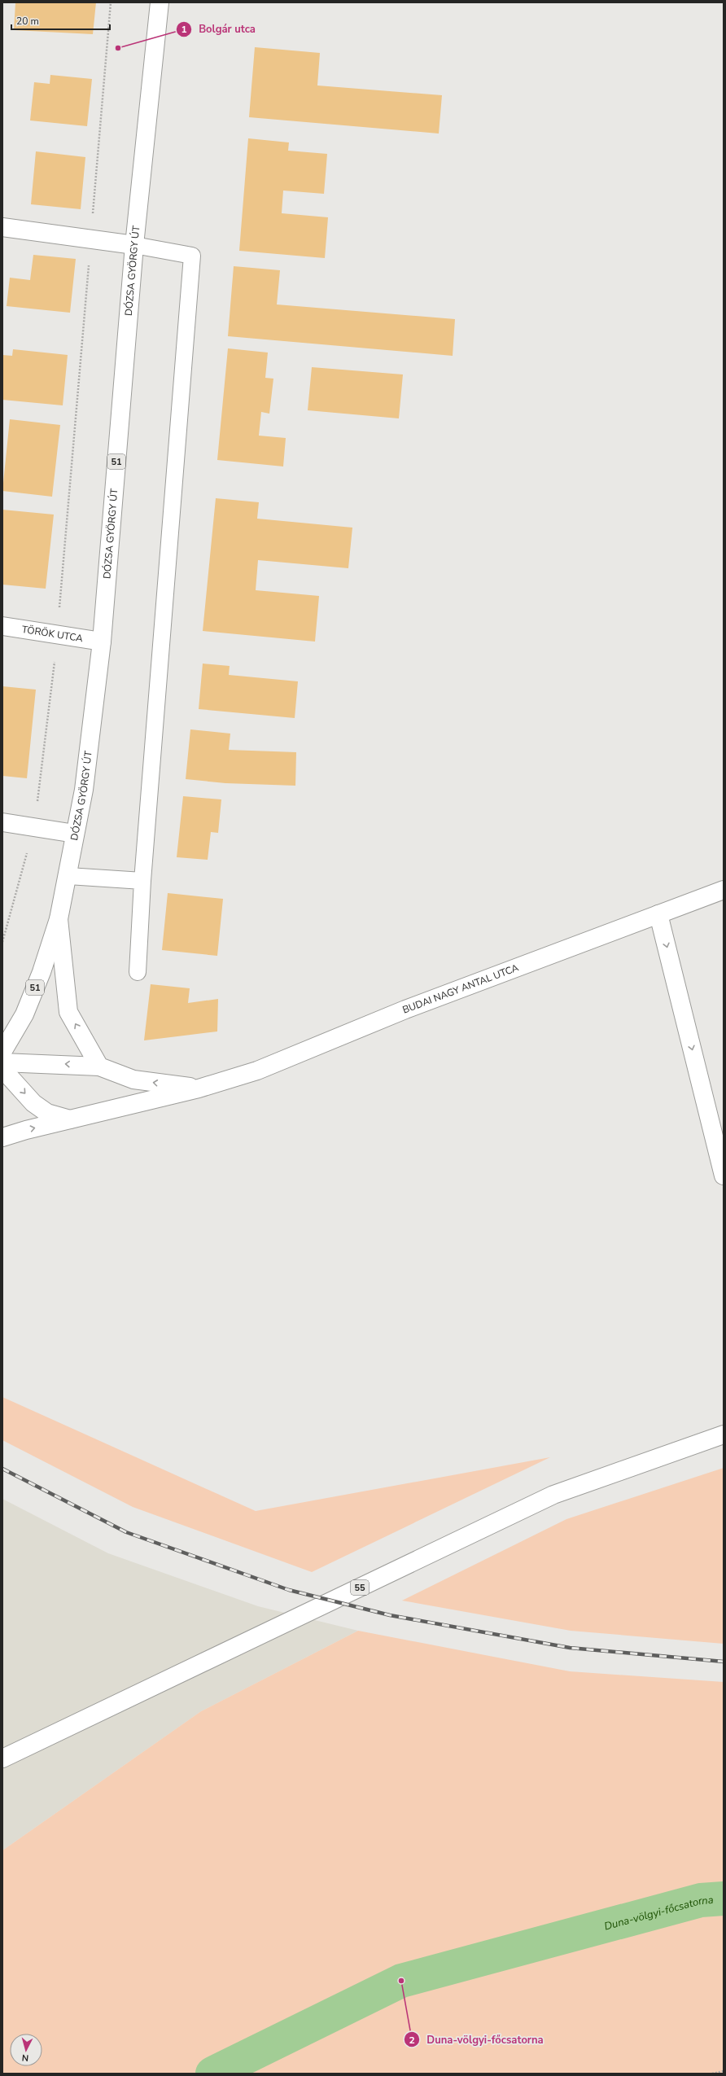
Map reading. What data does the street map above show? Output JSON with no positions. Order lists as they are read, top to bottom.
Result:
{
  "streets": {
    "main road": [
      "DÓZSA GYÖRGY ÚT",
      "51",
      "TÖRÖK UTCA",
      "BUDAI NAGY ANTAL UTCA",
      "55"
    ]
  },
  "crossings": [
    ["DÓZSA GYÖRGY ÚT", "TÖRÖK UTCA"]
  ],
  "water": ["Duna-völgyi-főcsatorna"],
  "places": ["Bolgár utca", "Duna-völgyi-főcsatorna"],
  "scale_bar": "20 m",
  "north": "bottom"
}
